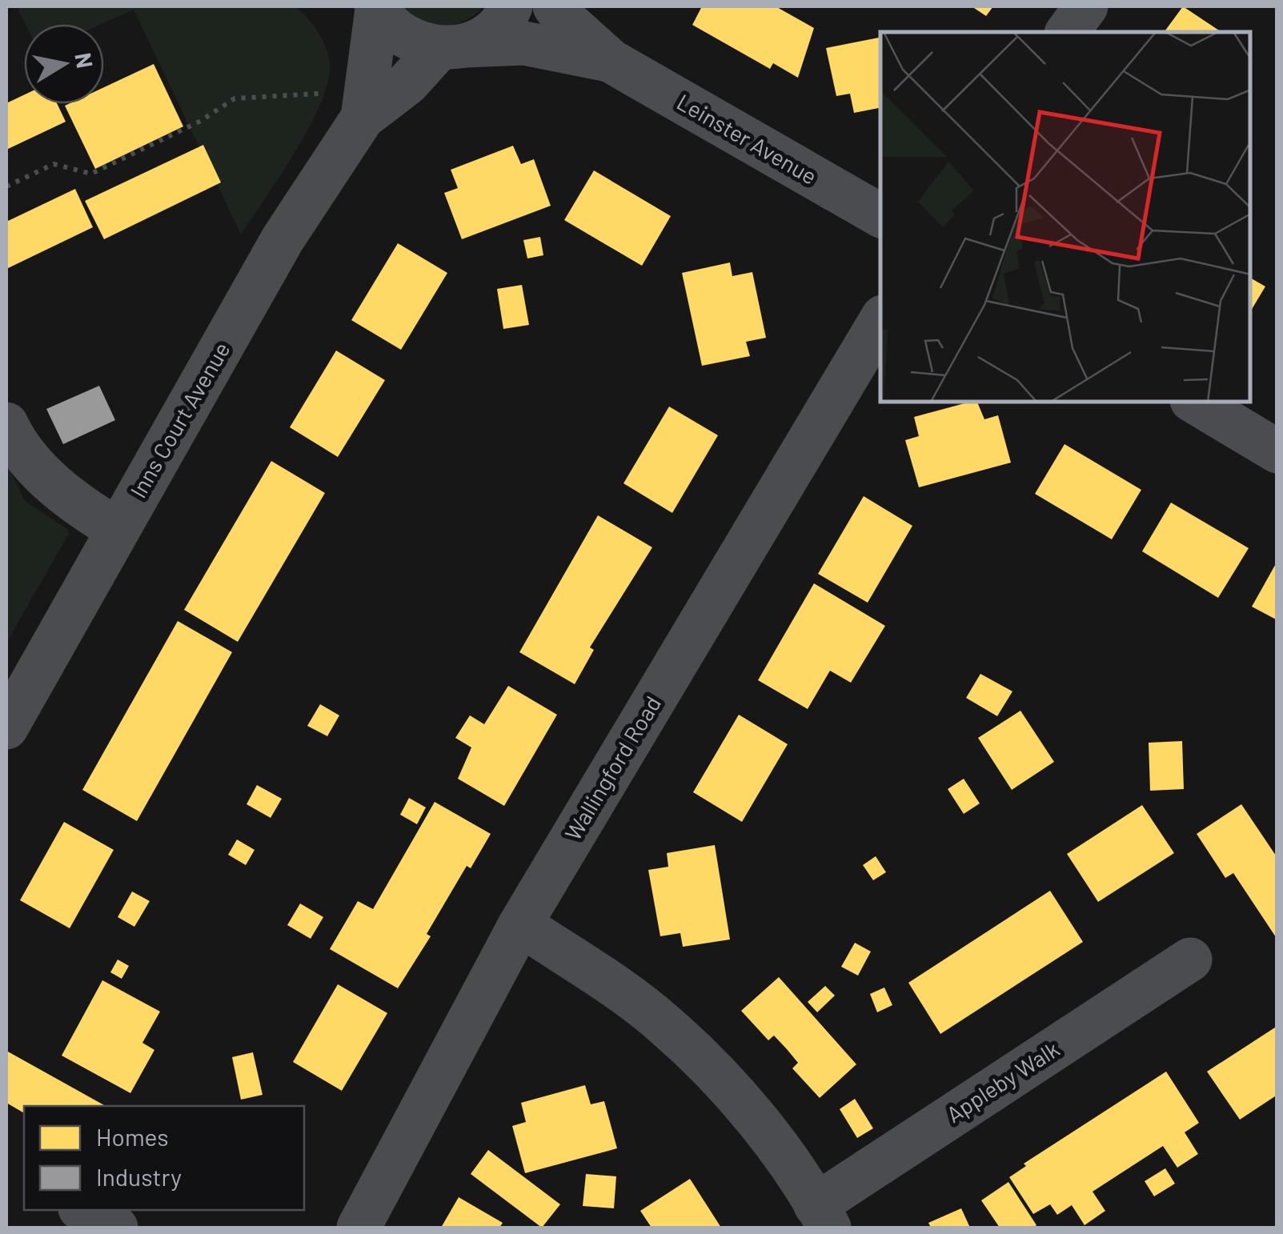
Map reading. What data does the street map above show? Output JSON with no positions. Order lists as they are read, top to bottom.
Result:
{
  "streets": {
    "street": [
      "Leinster Avenue",
      "Inns Court Avenue",
      "Wallingford Road",
      "Appleby Walk"
    ]
  },
  "crossings": [
    ["Leinster Avenue", "Inns Court Avenue"]
  ],
  "legend": ["Homes", "Industry"],
  "north": "right"
}
